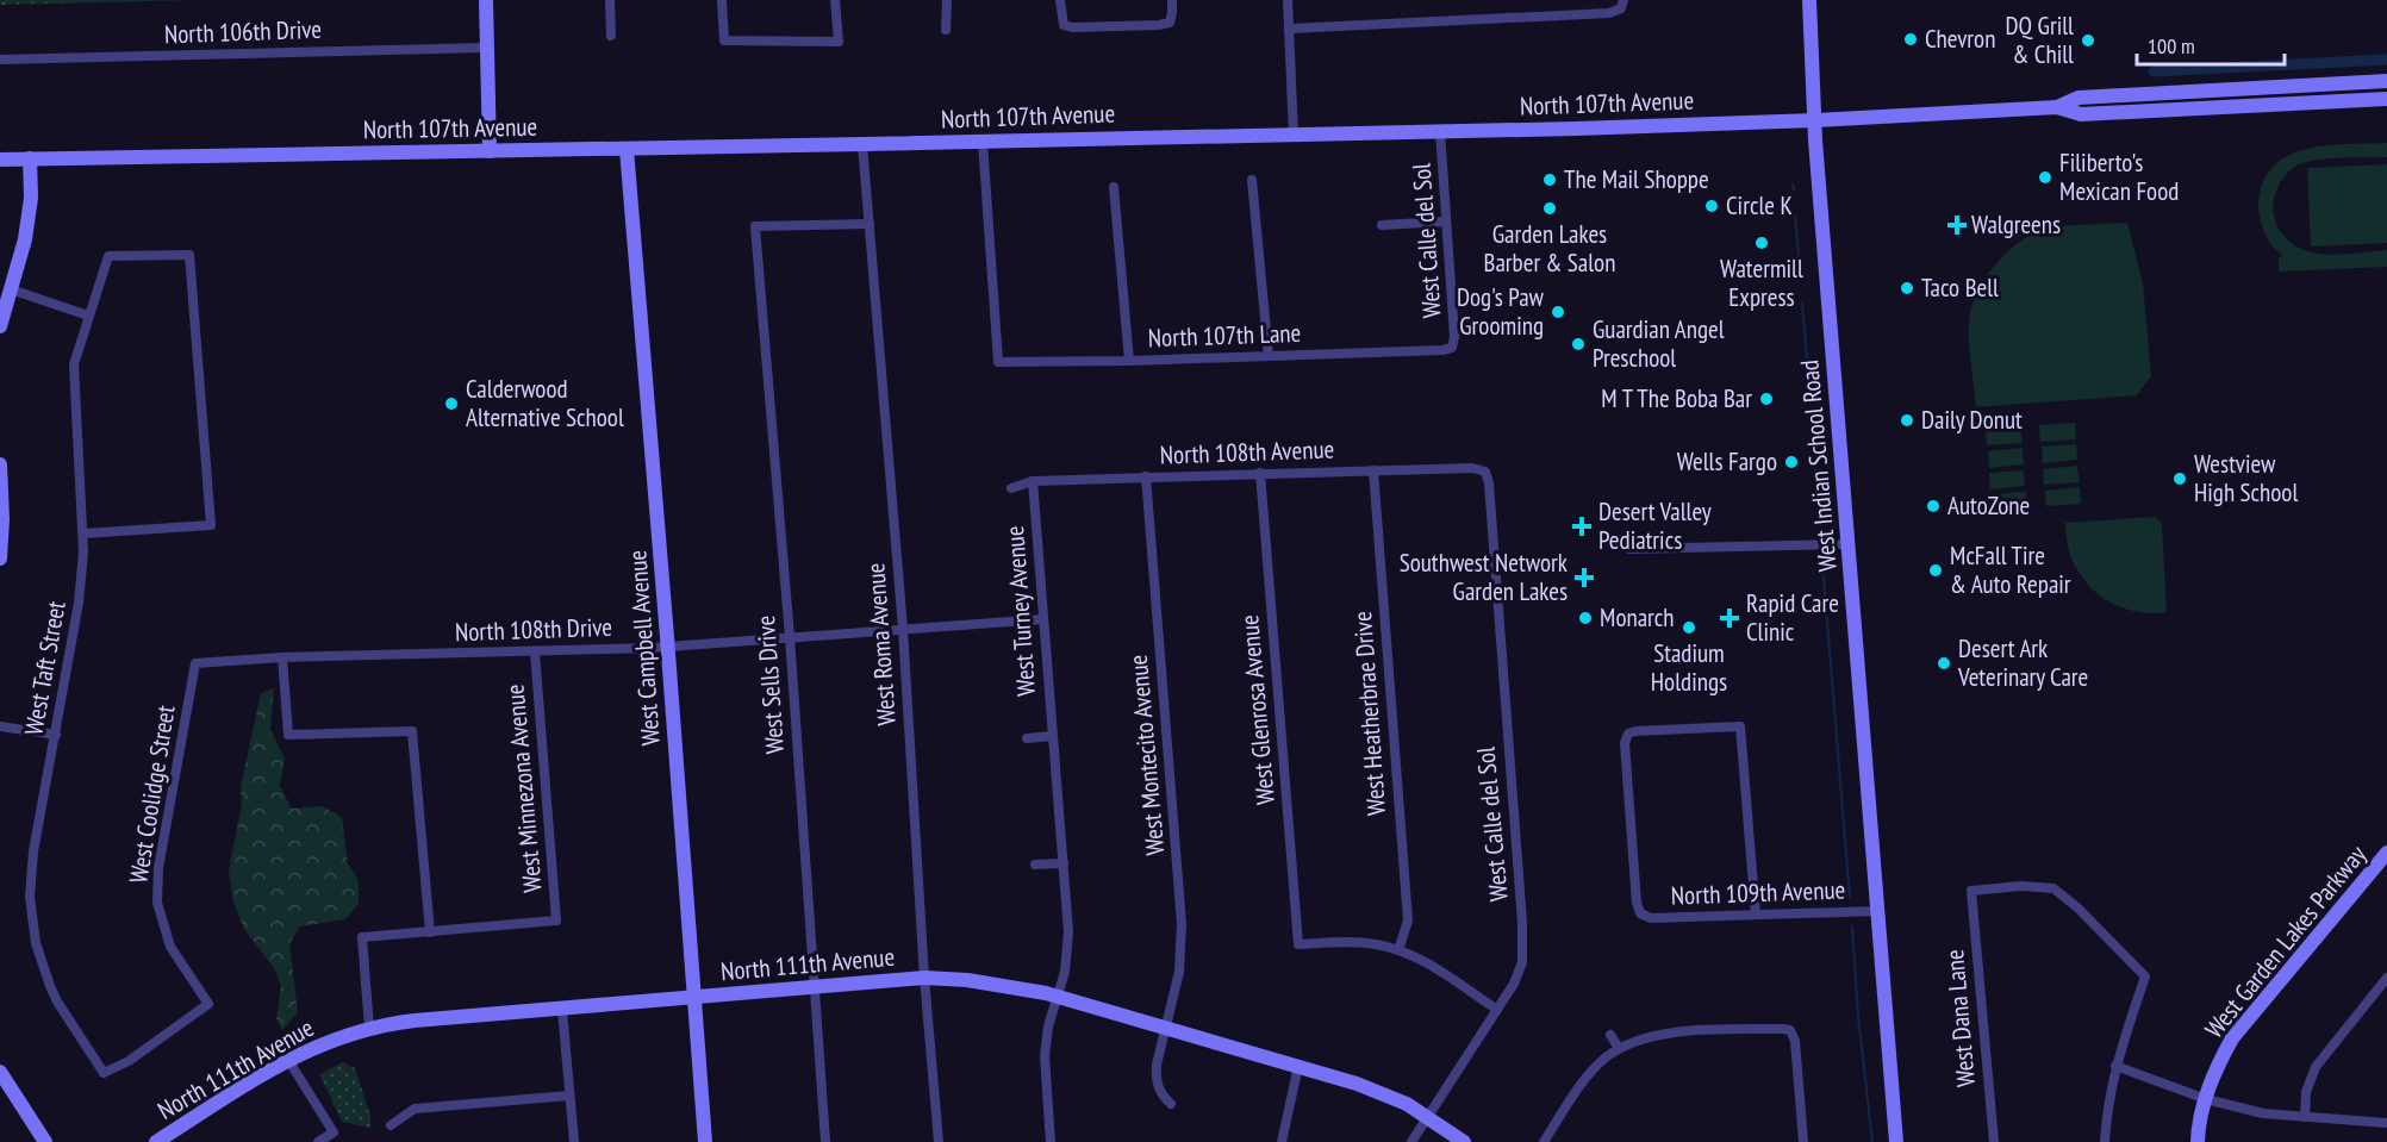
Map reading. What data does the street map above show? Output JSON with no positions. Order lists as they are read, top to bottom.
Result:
{
  "streets": {
    "main road": [
      "North 107th Avenue",
      "West Indian School Road",
      "West Campbell Avenue",
      "West Garden Lakes Parkway",
      "North 111th Avenue"
    ],
    "street": [
      "North 106th Drive",
      "West Calle del Sol",
      "North 107th Lane",
      "North 108th Avenue",
      "West Turney Avenue",
      "North 108th Drive",
      "West Roma Avenue",
      "West Taft Street",
      "West Sells Drive",
      "West Glenrosa Avenue",
      "West Heatherbrae Drive",
      "West Montecito Avenue",
      "West Minnezona Avenue",
      "West Coolidge Street",
      "North 109th Avenue",
      "West Dana Lane"
    ]
  },
  "crossings": [
    ["North 107th Avenue", "West Calle del Sol"],
    ["North 107th Avenue", "North 107th Lane"],
    ["North 107th Avenue", "West Indian School Road"],
    ["North 107th Avenue", "West Roma Avenue"],
    ["North 107th Avenue", "West Campbell Avenue"],
    ["West Calle del Sol", "North 107th Lane"],
    ["West Calle del Sol", "North 108th Avenue"],
    ["West Calle del Sol", "North 111th Avenue"],
    ["North 108th Avenue", "West Turney Avenue"],
    ["North 108th Avenue", "West Glenrosa Avenue"],
    ["North 108th Avenue", "West Heatherbrae Drive"],
    ["North 108th Avenue", "West Montecito Avenue"],
    ["West Indian School Road", "North 109th Avenue"],
    ["West Turney Avenue", "North 108th Drive"],
    ["West Turney Avenue", "North 111th Avenue"],
    ["North 108th Drive", "West Roma Avenue"],
    ["North 108th Drive", "West Campbell Avenue"],
    ["North 108th Drive", "West Sells Drive"],
    ["North 108th Drive", "West Minnezona Avenue"],
    ["North 108th Drive", "West Coolidge Street"],
    ["West Roma Avenue", "West Sells Drive"],
    ["West Roma Avenue", "North 111th Avenue"],
    ["West Campbell Avenue", "North 111th Avenue"],
    ["West Taft Street", "West Coolidge Street"],
    ["West Sells Drive", "North 111th Avenue"],
    ["West Glenrosa Avenue", "West Heatherbrae Drive"],
    ["West Montecito Avenue", "North 111th Avenue"]
  ],
  "places": {
    "other": [
      "Chevron",
      "DQ Grill & Chill",
      "Filiberto's Mexican Food",
      "The Mail Shoppe",
      "Circle K",
      "Garden Lakes Barber & Salon",
      "Watermill Express",
      "Taco Bell",
      "Dog's Paw Grooming",
      "Guardian Angel Preschool",
      "M T The Boba Bar",
      "Calderwood Alternative School",
      "Daily Donut",
      "Wells Fargo",
      "Westview High School",
      "AutoZone",
      "McFall Tire & Auto Repair",
      "Monarch",
      "Stadium Holdings",
      "Desert Ark Veterinary Care"
    ],
    "health": [
      "Walgreens",
      "Desert Valley Pediatrics",
      "Southwest Network Garden Lakes",
      "Rapid Care Clinic"
    ]
  },
  "scale_bar": "100 m"
}
